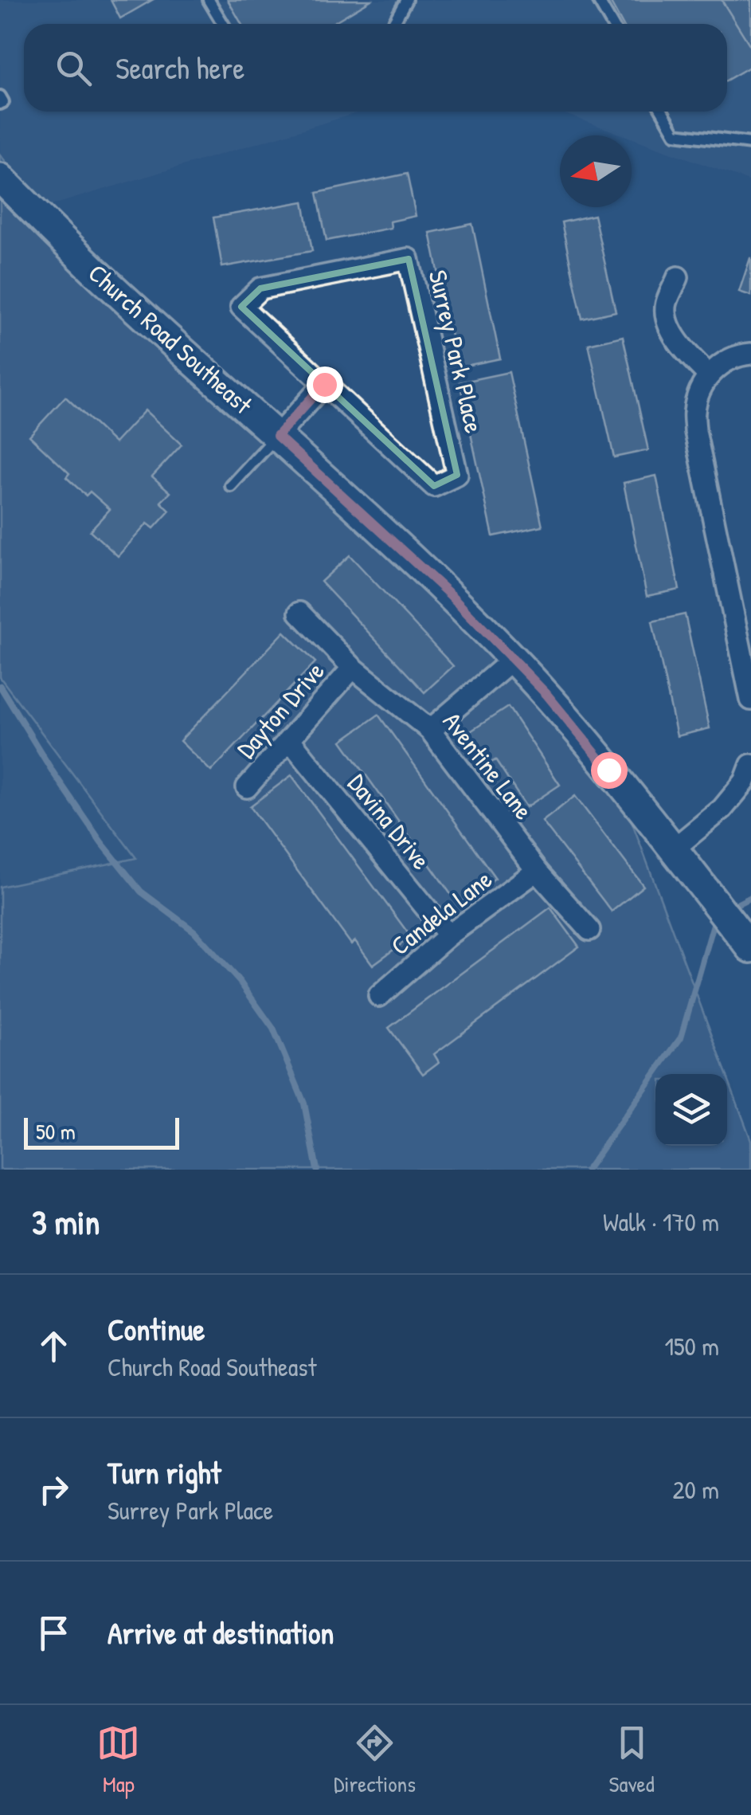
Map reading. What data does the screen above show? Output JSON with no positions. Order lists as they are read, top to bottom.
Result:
{
  "streets": {
    "street": [
      "Church Road Southeast",
      "Surrey Park Place",
      "Dayton Drive",
      "Aventine Lane",
      "Davina Drive",
      "Candela Lane"
    ]
  },
  "crossings": [
    ["Dayton Drive", "Aventine Lane"],
    ["Dayton Drive", "Davina Drive"],
    ["Aventine Lane", "Candela Lane"],
    ["Davina Drive", "Candela Lane"]
  ],
  "scale_bar": "50 m",
  "north": "left",
  "page": {
    "search": "Search here",
    "scale": "50 m",
    "heading": ["3 min", "Walk · 170 m"],
    "list": [
      ["Continue", "Church Road Southeast", "150 m"],
      ["Turn right", "Surrey Park Place", "20 m"],
      "Arrive at destination"
    ],
    "nav": ["Map", "Directions", "Saved"]
  }
}
